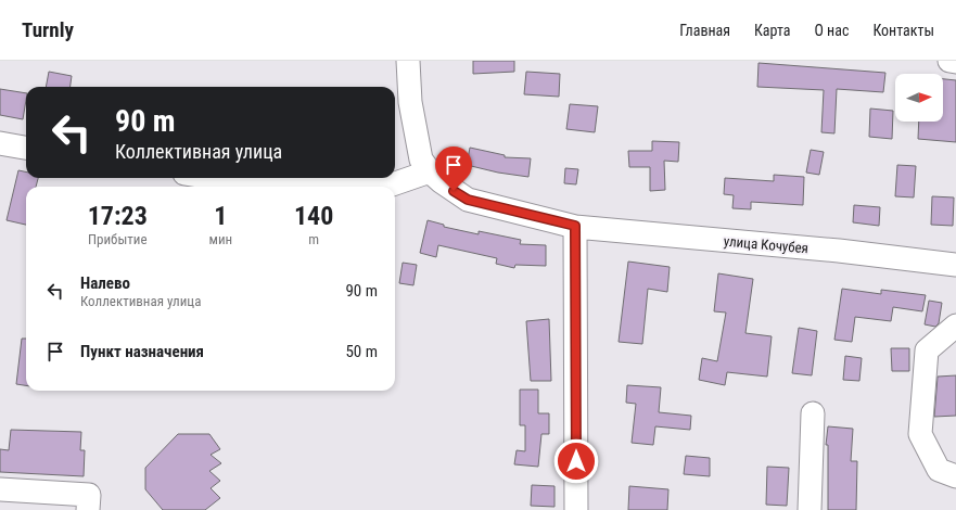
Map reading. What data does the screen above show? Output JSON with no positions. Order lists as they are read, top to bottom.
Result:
{
  "streets": {
    "street": ["улица Кочубея"]
  },
  "north": "right",
  "page": {
    "header": "Turnly",
    "nav": [
      "Главная",
      "Карта",
      "О нас",
      "Контакты"
    ],
    "turn": ["90 m", "Коллективная улица"],
    "eta": [
      "17:23",
      "Прибытие",
      "1",
      "мин",
      "140",
      "m"
    ],
    "list": [
      {
        "name": "Налево",
        "note": "Коллективная улица",
        "value": "90 m"
      },
      {
        "name": "Пункт назначения",
        "value": "50 m"
      }
    ]
  }
}
